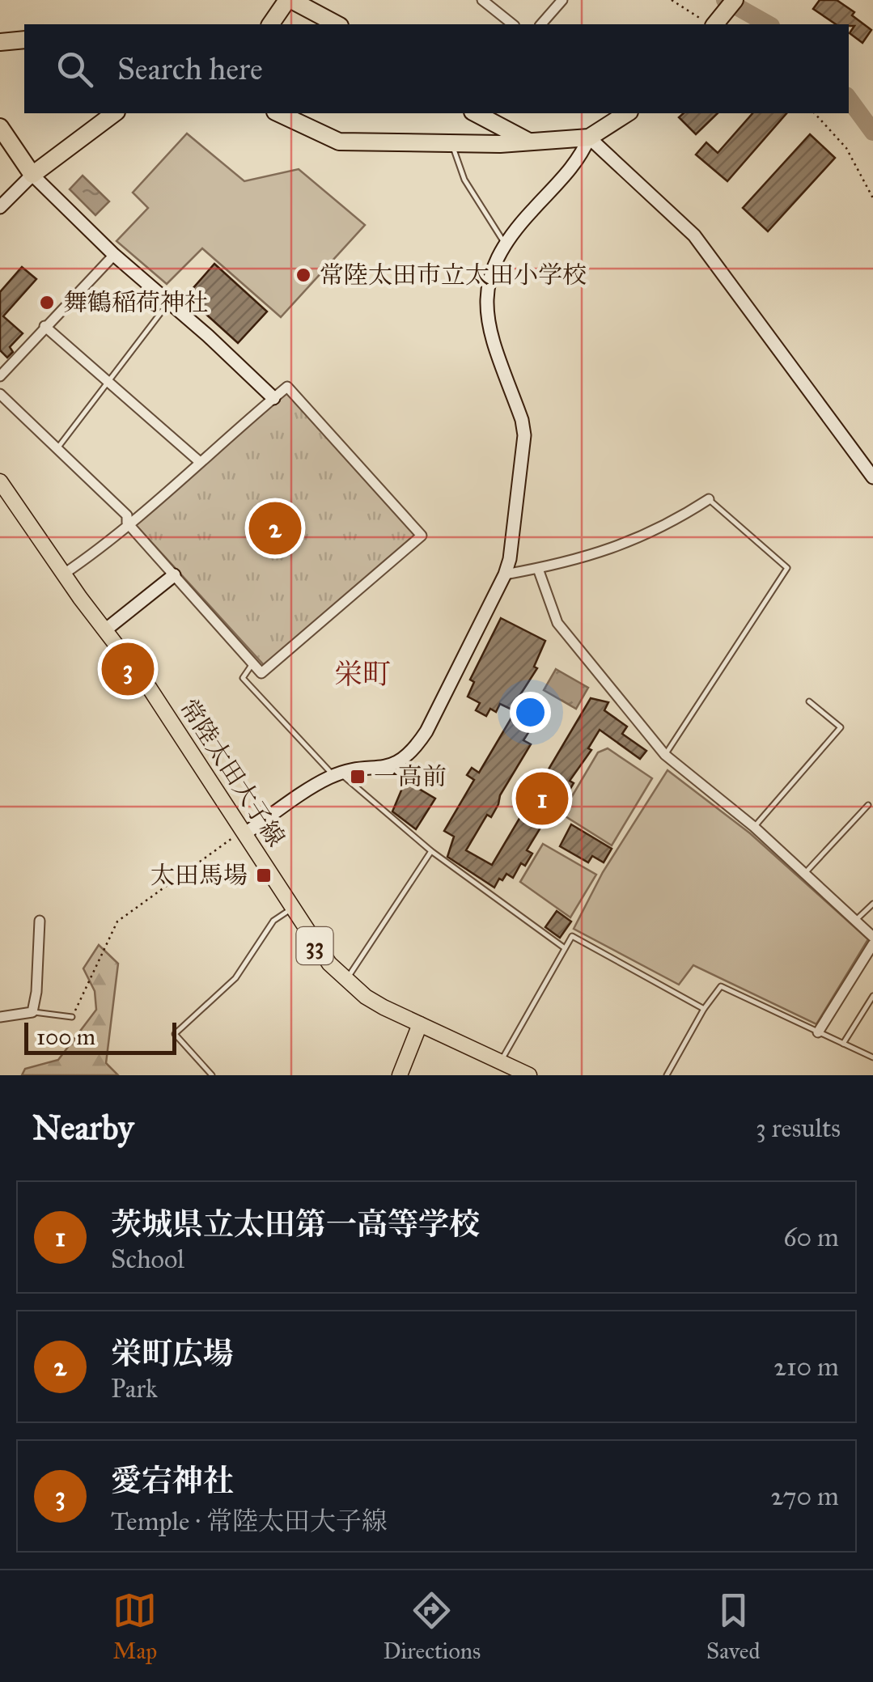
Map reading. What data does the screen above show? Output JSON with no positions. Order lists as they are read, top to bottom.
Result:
{
  "streets": {
    "main road": ["常陸太田大子線", "33"]
  },
  "districts": ["栄町"],
  "places": {
    "other": ["常陸太田市立太田小学校", "舞鶴稲荷神社"],
    "transit": ["一高前", "太田馬場"]
  },
  "scale_bar": "100 m",
  "page": {
    "search": "Search here",
    "pins": ["2", "3", "1"],
    "scale": "100 m",
    "heading": ["Nearby", "3 results"],
    "list": [
      {
        "mark": "1",
        "name": "茨城県立太田第一高等学校",
        "note": "School",
        "value": "60 m"
      },
      {
        "mark": "2",
        "name": "栄町広場",
        "note": "Park",
        "value": "210 m"
      },
      {
        "mark": "3",
        "name": "愛宕神社",
        "note": "Temple · 常陸太田大子線",
        "value": "270 m"
      }
    ],
    "nav": ["Map", "Directions", "Saved"]
  }
}
